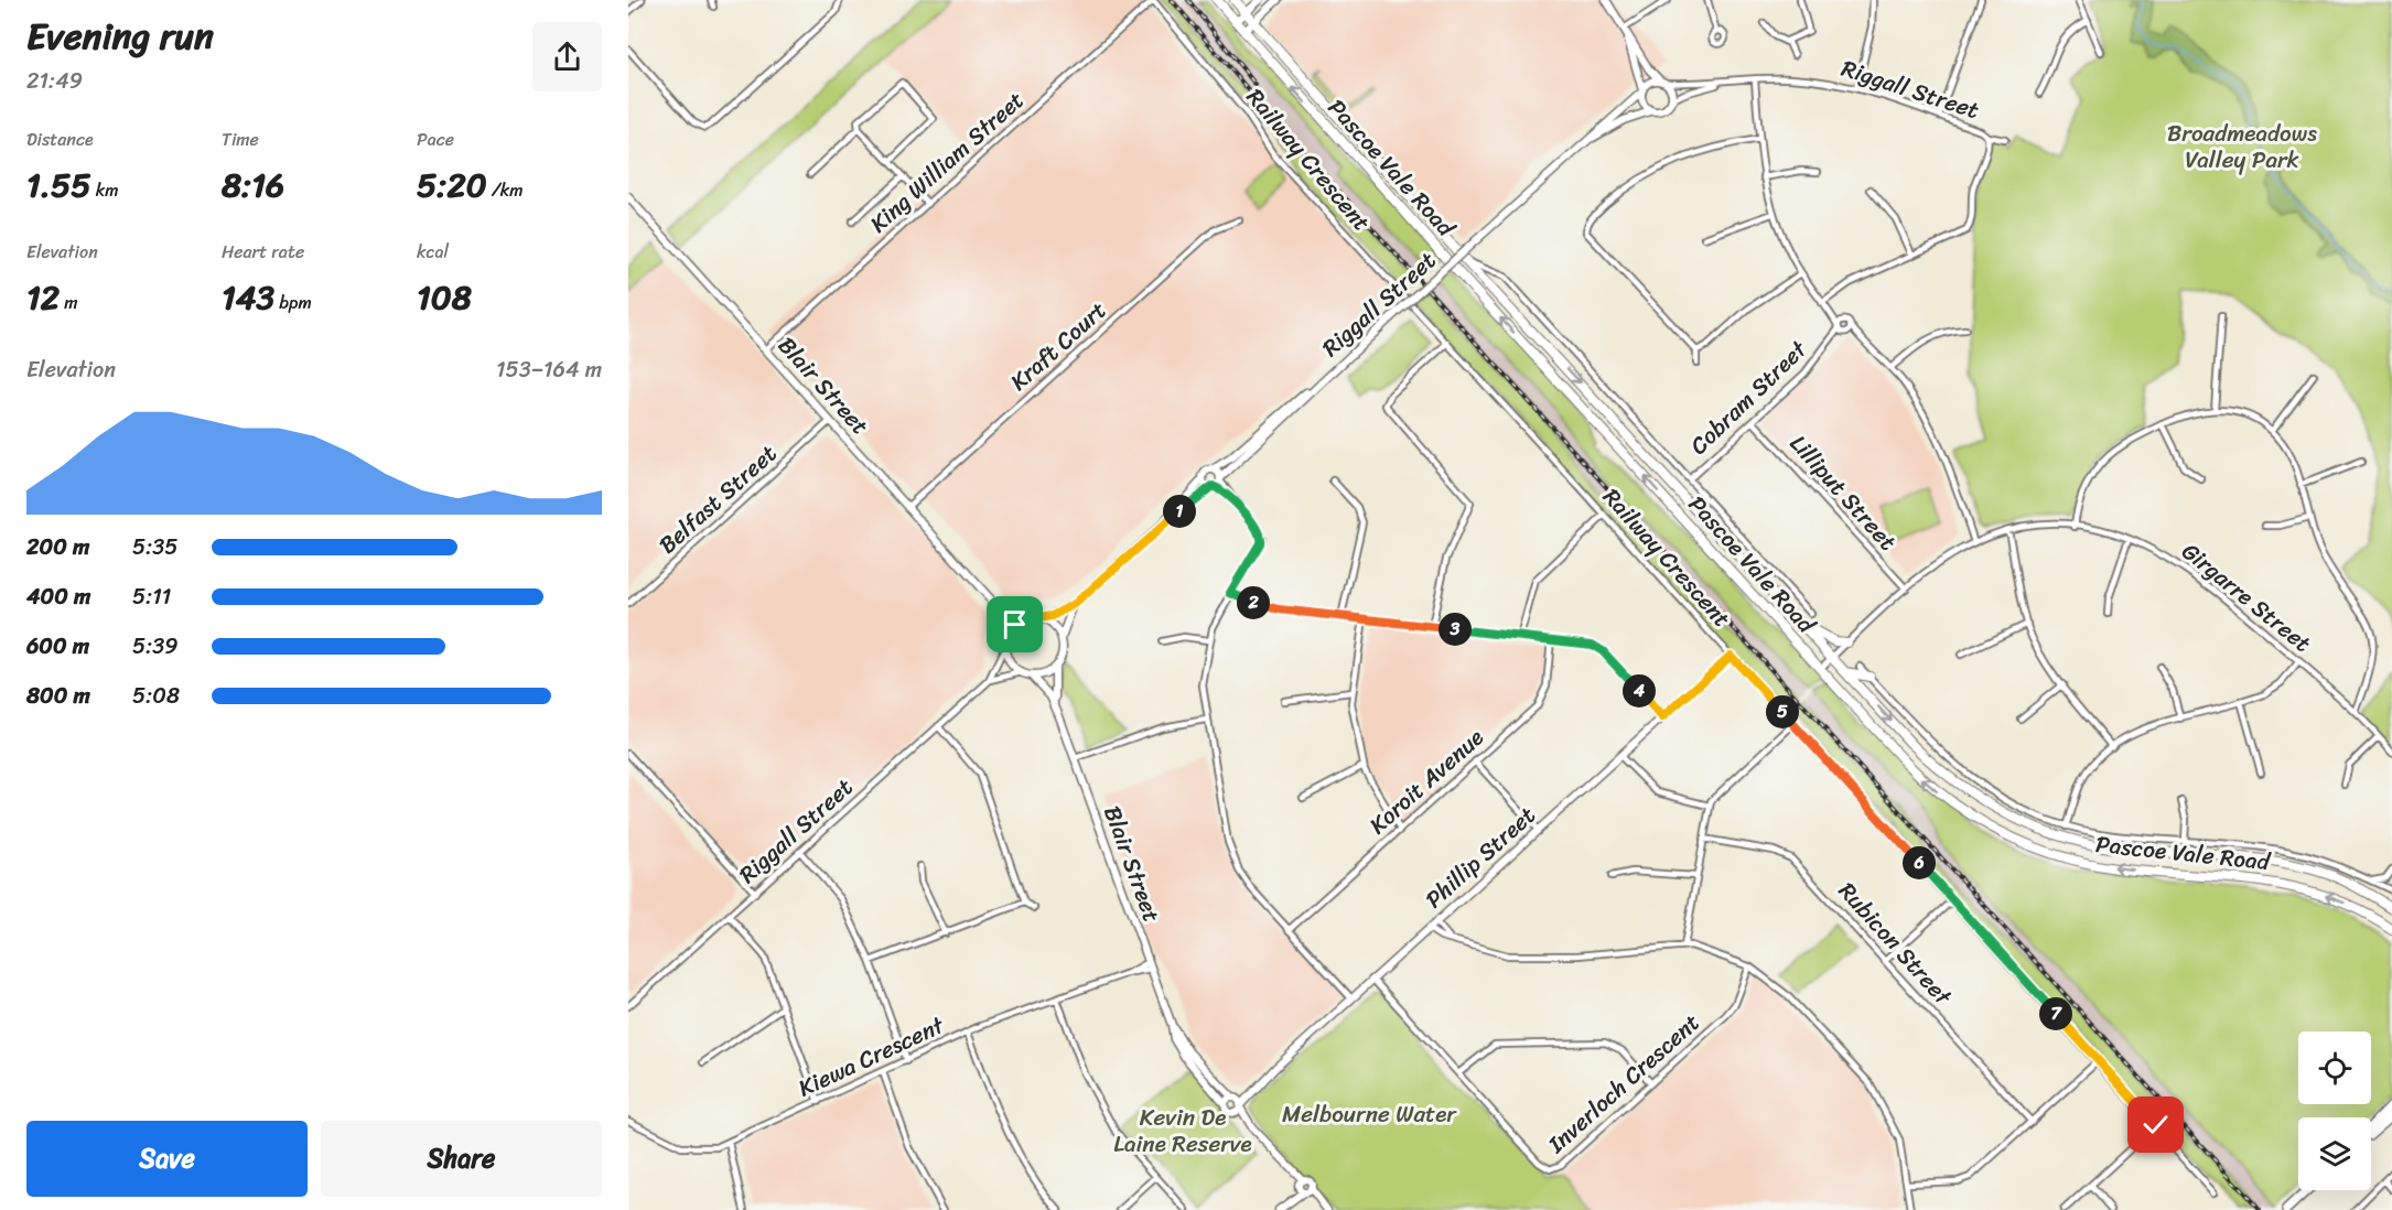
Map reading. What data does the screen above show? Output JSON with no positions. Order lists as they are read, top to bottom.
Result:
{
  "streets": {
    "main road": ["Pascoe Vale Road"],
    "street": [
      "Riggall Street",
      "Railway Crescent",
      "King William Street",
      "Kraft Court",
      "Blair Street",
      "Cobram Street",
      "Lilliput Street",
      "Belfast Street",
      "Girgarre Street",
      "Koroit Avenue",
      "Phillip Street",
      "Rubicon Street",
      "Kiewa Crescent",
      "Inverloch Crescent"
    ]
  },
  "crossings": [
    ["Riggall Street", "Blair Street"],
    ["Railway Crescent", "King William Street"],
    ["Railway Crescent", "Phillip Street"],
    ["King William Street", "Blair Street"],
    ["Pascoe Vale Road", "Cobram Street"],
    ["Pascoe Vale Road", "Girgarre Street"],
    ["Kraft Court", "Blair Street"],
    ["Blair Street", "Belfast Street"],
    ["Blair Street", "Phillip Street"],
    ["Blair Street", "Kiewa Crescent"],
    ["Cobram Street", "Lilliput Street"],
    ["Lilliput Street", "Girgarre Street"],
    ["Phillip Street", "Inverloch Crescent"]
  ],
  "parks": ["Broadmeadows Valley Park", "Melbourne Water", "Kevin De Laine Reserve"],
  "page": {
    "heading": ["Evening run", "21:49"],
    "stats": [
      ["Distance", "1.55 km"],
      ["Time", "8:16"],
      ["Pace", "5:20 /km"],
      ["Elevation", "12 m"],
      ["Heart rate", "143 bpm"],
      ["kcal", "108"]
    ],
    "chart": ["Elevation", "153–164 m"],
    "pins": [
      "1",
      "2",
      "3",
      "4",
      "5",
      "6",
      "7"
    ],
    "list": [
      {
        "name": "200 m",
        "note": "5:35"
      },
      {
        "name": "400 m",
        "note": "5:11"
      },
      {
        "name": "600 m",
        "note": "5:39"
      },
      {
        "name": "800 m",
        "note": "5:08"
      }
    ],
    "buttons": ["Save", "Share"]
  }
}
